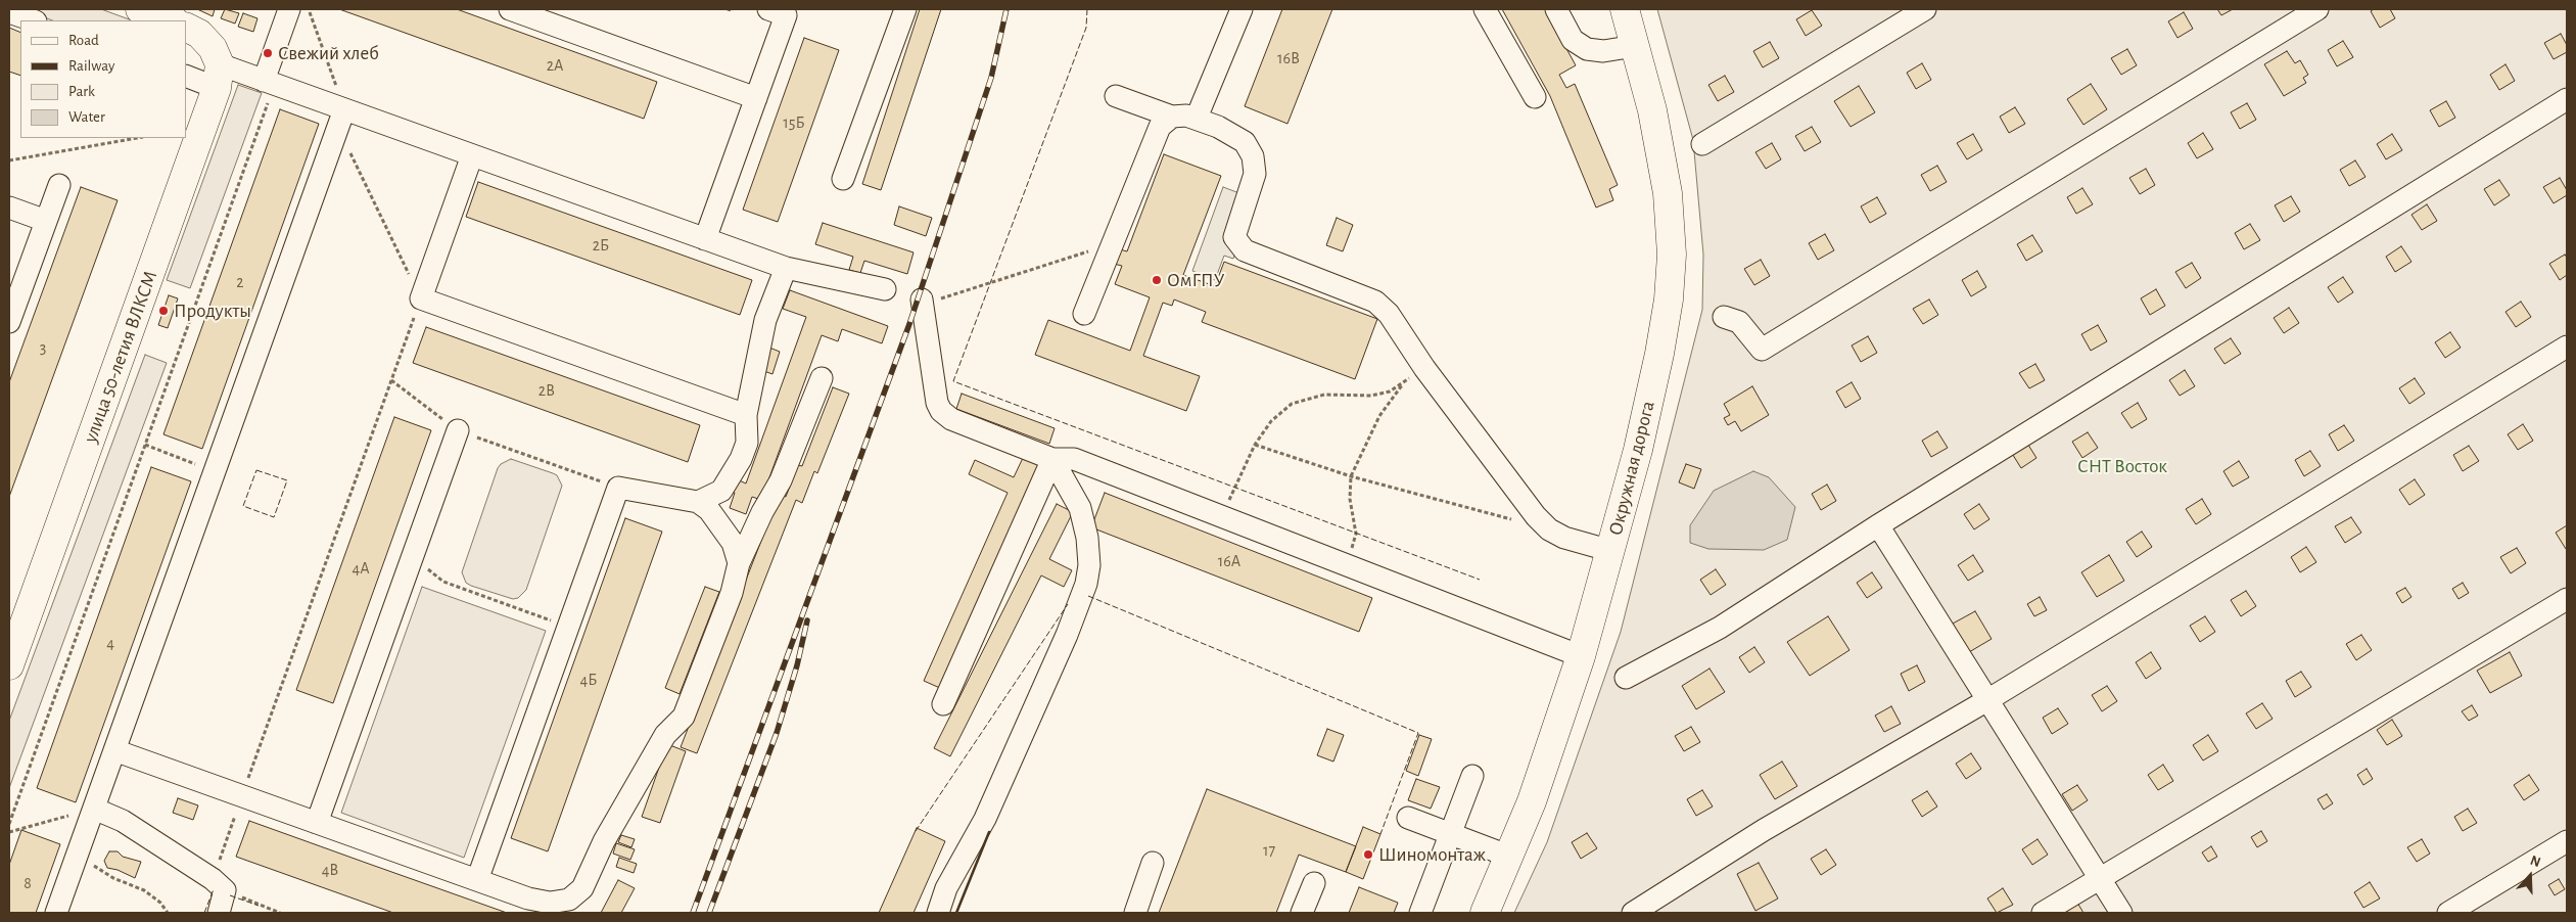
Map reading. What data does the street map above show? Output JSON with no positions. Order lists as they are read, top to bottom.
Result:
{
  "streets": {
    "main road": ["улица 50-летия ВЛКСМ", "Окружная дорога"]
  },
  "parks": ["СНТ Восток"],
  "places": [
    "Свежий хлеб",
    "ОмГПУ",
    "Продукты",
    "Шиномонтаж"
  ],
  "house_numbers": [
    "16В",
    "2А",
    "15Б",
    "2Б",
    "2",
    "3",
    "2В",
    "16А",
    "4А",
    "4",
    "4Б",
    "17",
    "4В",
    "8"
  ],
  "legend": [
    "Road",
    "Railway",
    "Park",
    "Water"
  ],
  "north": "top"
}
